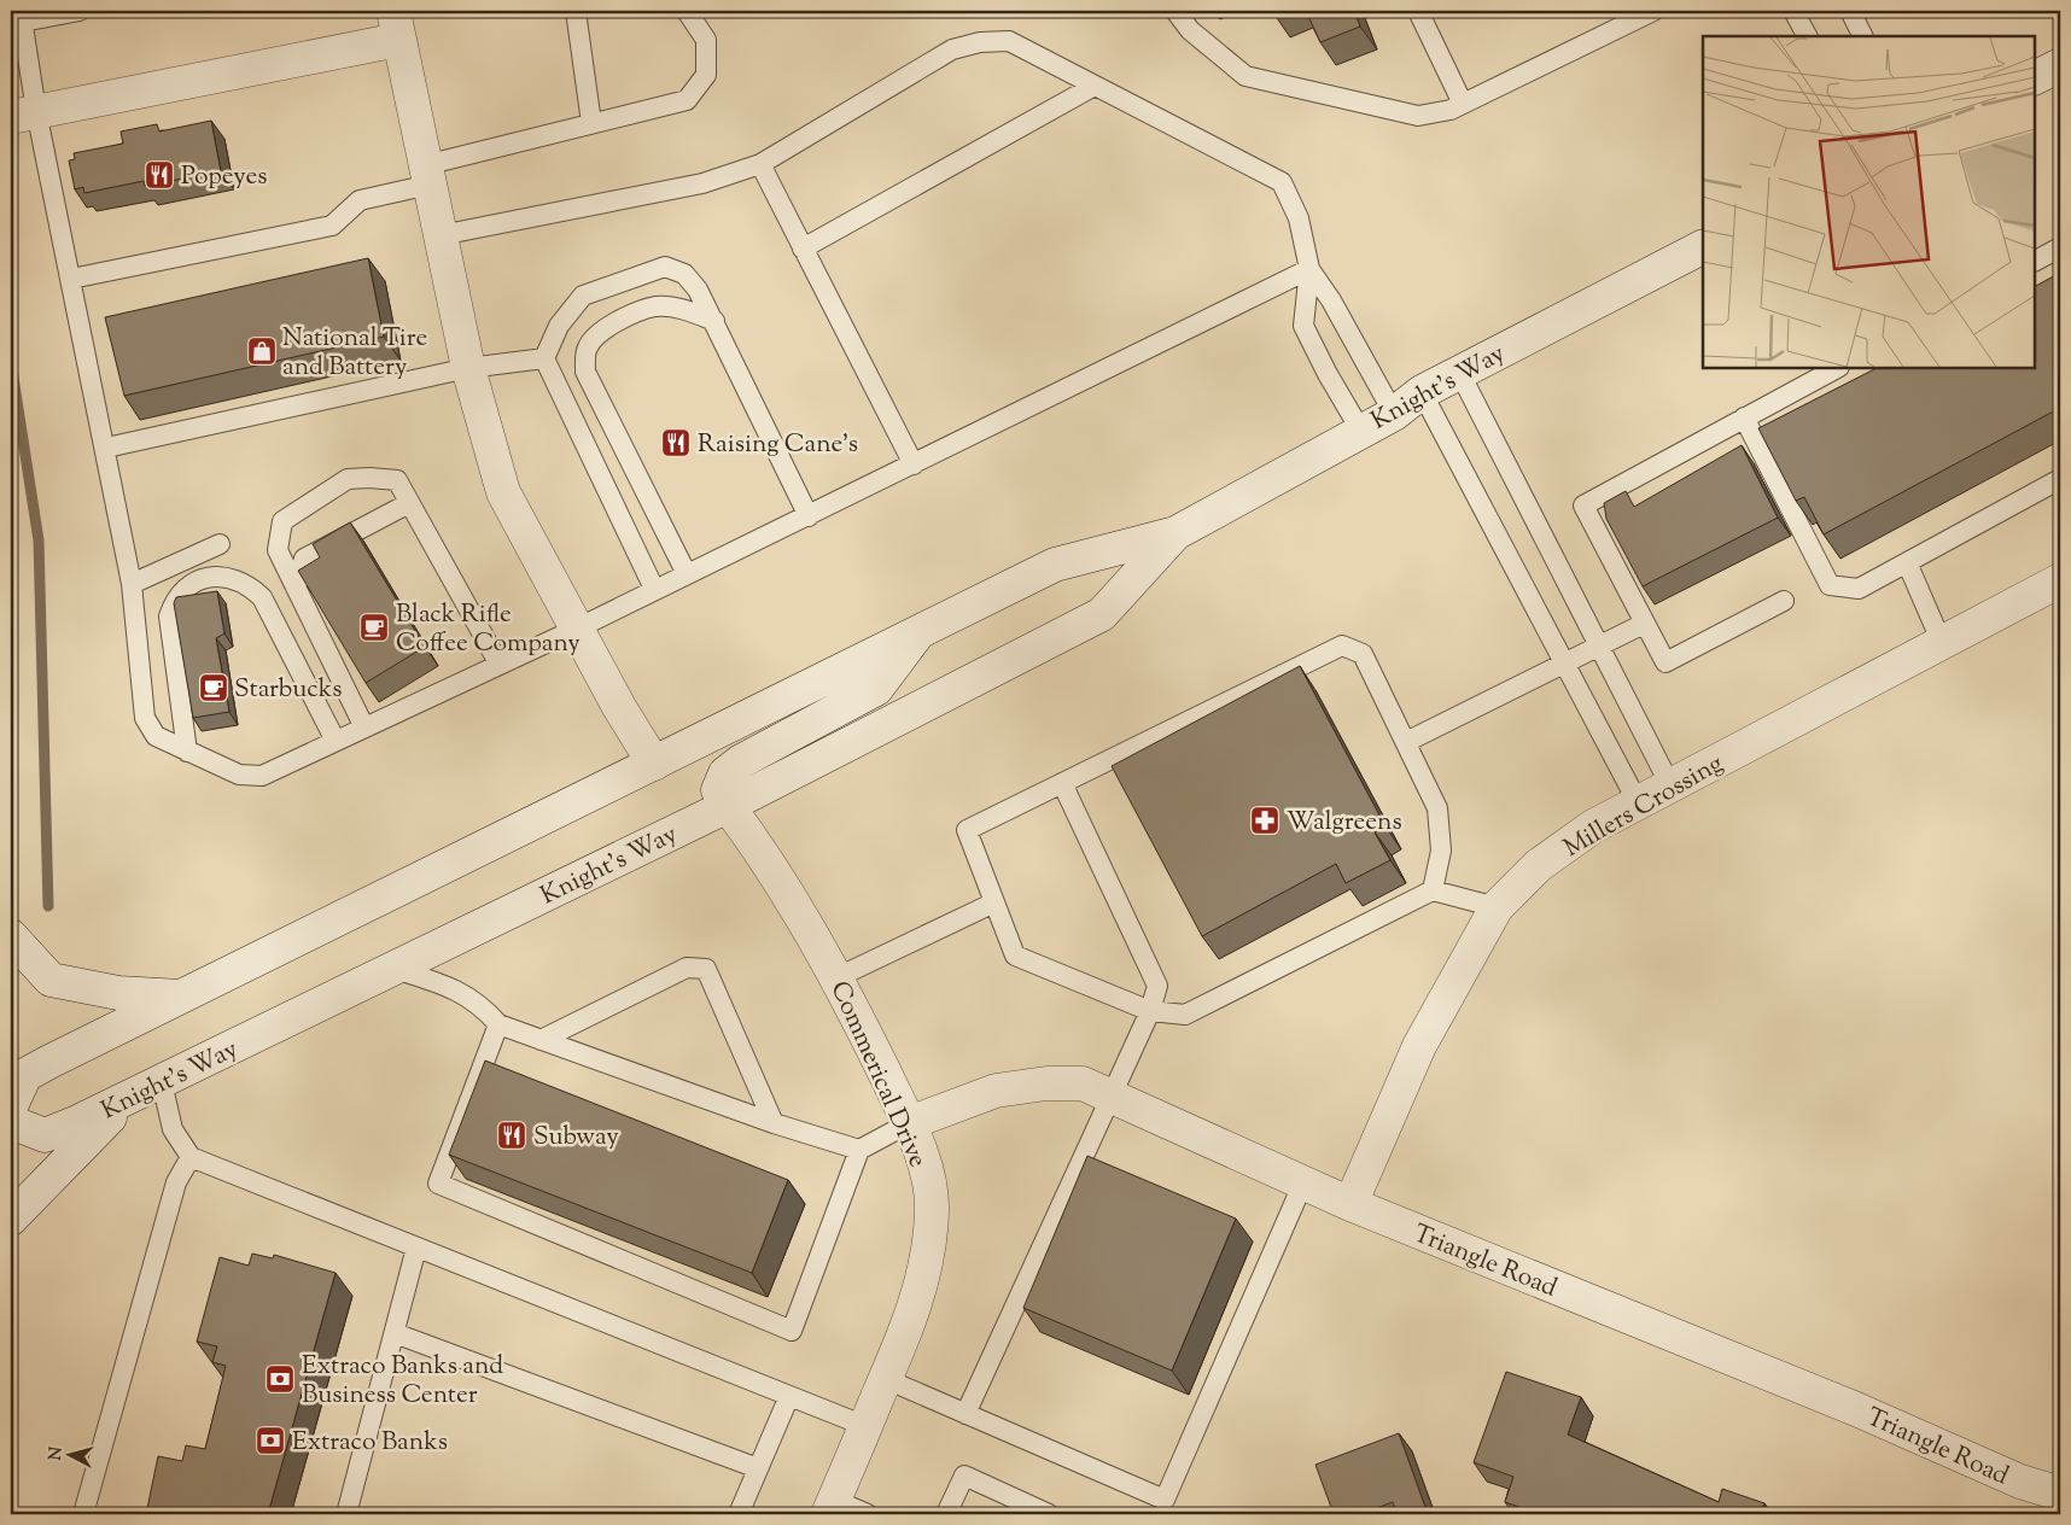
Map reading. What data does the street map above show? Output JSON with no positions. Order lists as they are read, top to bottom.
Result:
{
  "streets": {
    "street": [
      "Knight's Way",
      "Millers Crossing",
      "Commerical Drive",
      "Triangle Road"
    ]
  },
  "crossings": [
    ["Knight's Way", "Commerical Drive"],
    ["Millers Crossing", "Triangle Road"],
    ["Commerical Drive", "Triangle Road"]
  ],
  "places": {
    "restaurant": ["Popeyes", "Raising Cane's", "Subway"],
    "shop": ["National Tire and Battery"],
    "cafe": ["Black Rifle Coffee Company", "Starbucks"],
    "pharmacy": ["Walgreens"],
    "bank": ["Extraco Banks and Business Center", "Extraco Banks"]
  },
  "north": "left"
}
